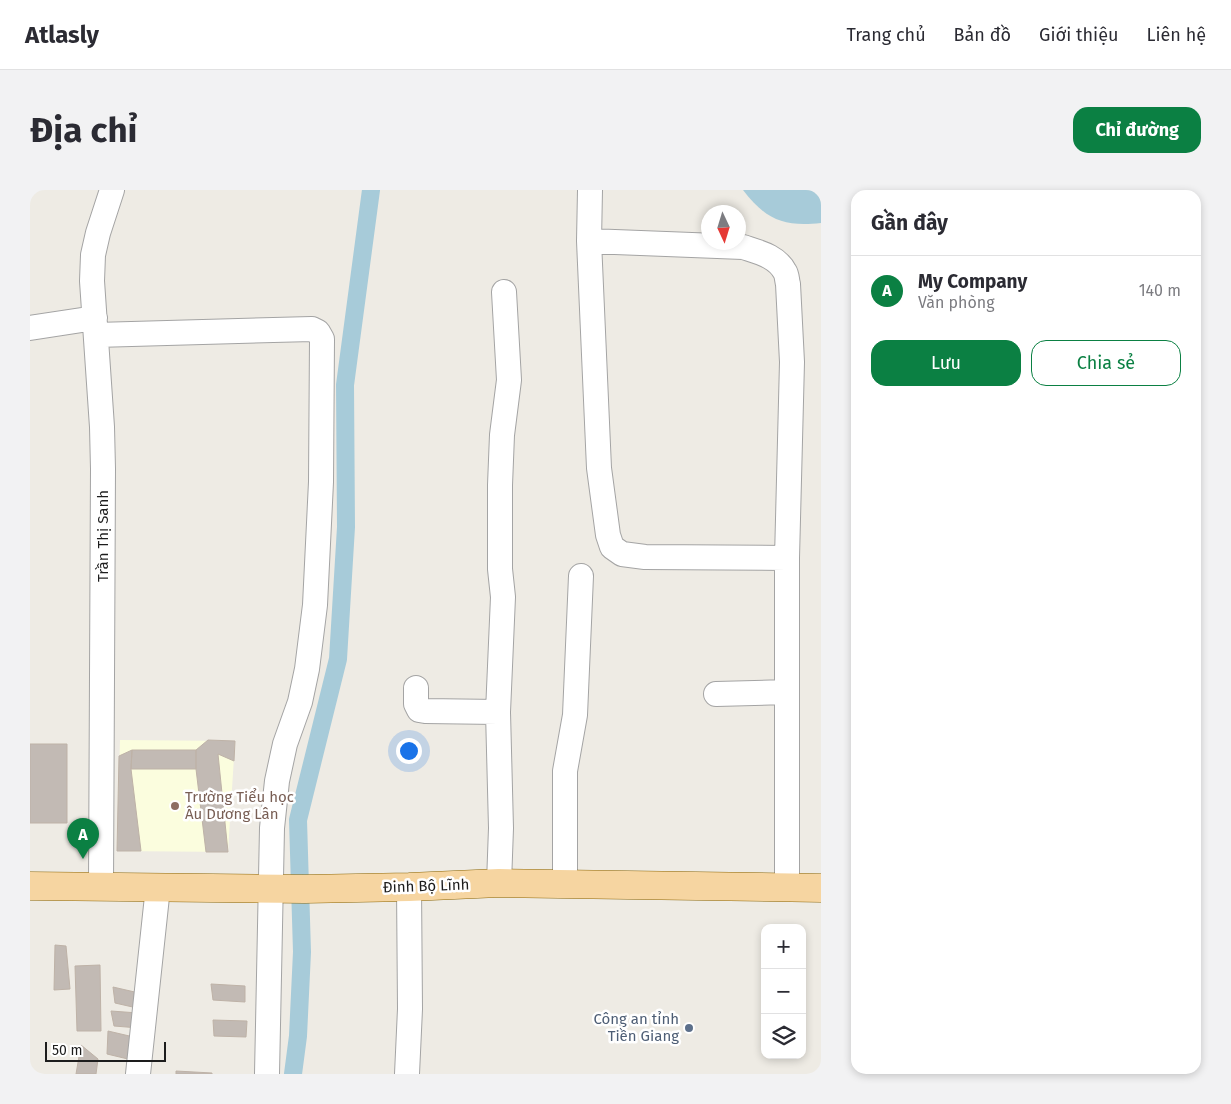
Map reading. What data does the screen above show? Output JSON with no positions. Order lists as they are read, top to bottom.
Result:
{
  "streets": {
    "main road": ["Đinh Bộ Lĩnh"],
    "street": ["Trần Thị Sanh"]
  },
  "crossings": [
    ["Trần Thị Sanh", "Đinh Bộ Lĩnh"]
  ],
  "places": ["Trường Tiểu học Âu Dương Lân", "Công an tỉnh Tiền Giang"],
  "scale_bar": "50 m",
  "north": "bottom",
  "page": {
    "header": "Atlasly",
    "nav": [
      "Trang chủ",
      "Bản đồ",
      "Giới thiệu",
      "Liên hệ"
    ],
    "buttons": [
      "Chỉ đường",
      ["Lưu", "Chia sẻ"]
    ],
    "title": "Địa chỉ",
    "heading": "Gần đây",
    "list": [
      {
        "mark": "A",
        "name": "My Company",
        "note": "Văn phòng",
        "value": "140 m"
      }
    ],
    "pins": "A",
    "map_buttons": ["+", "−"],
    "scale": "50 m"
  }
}
